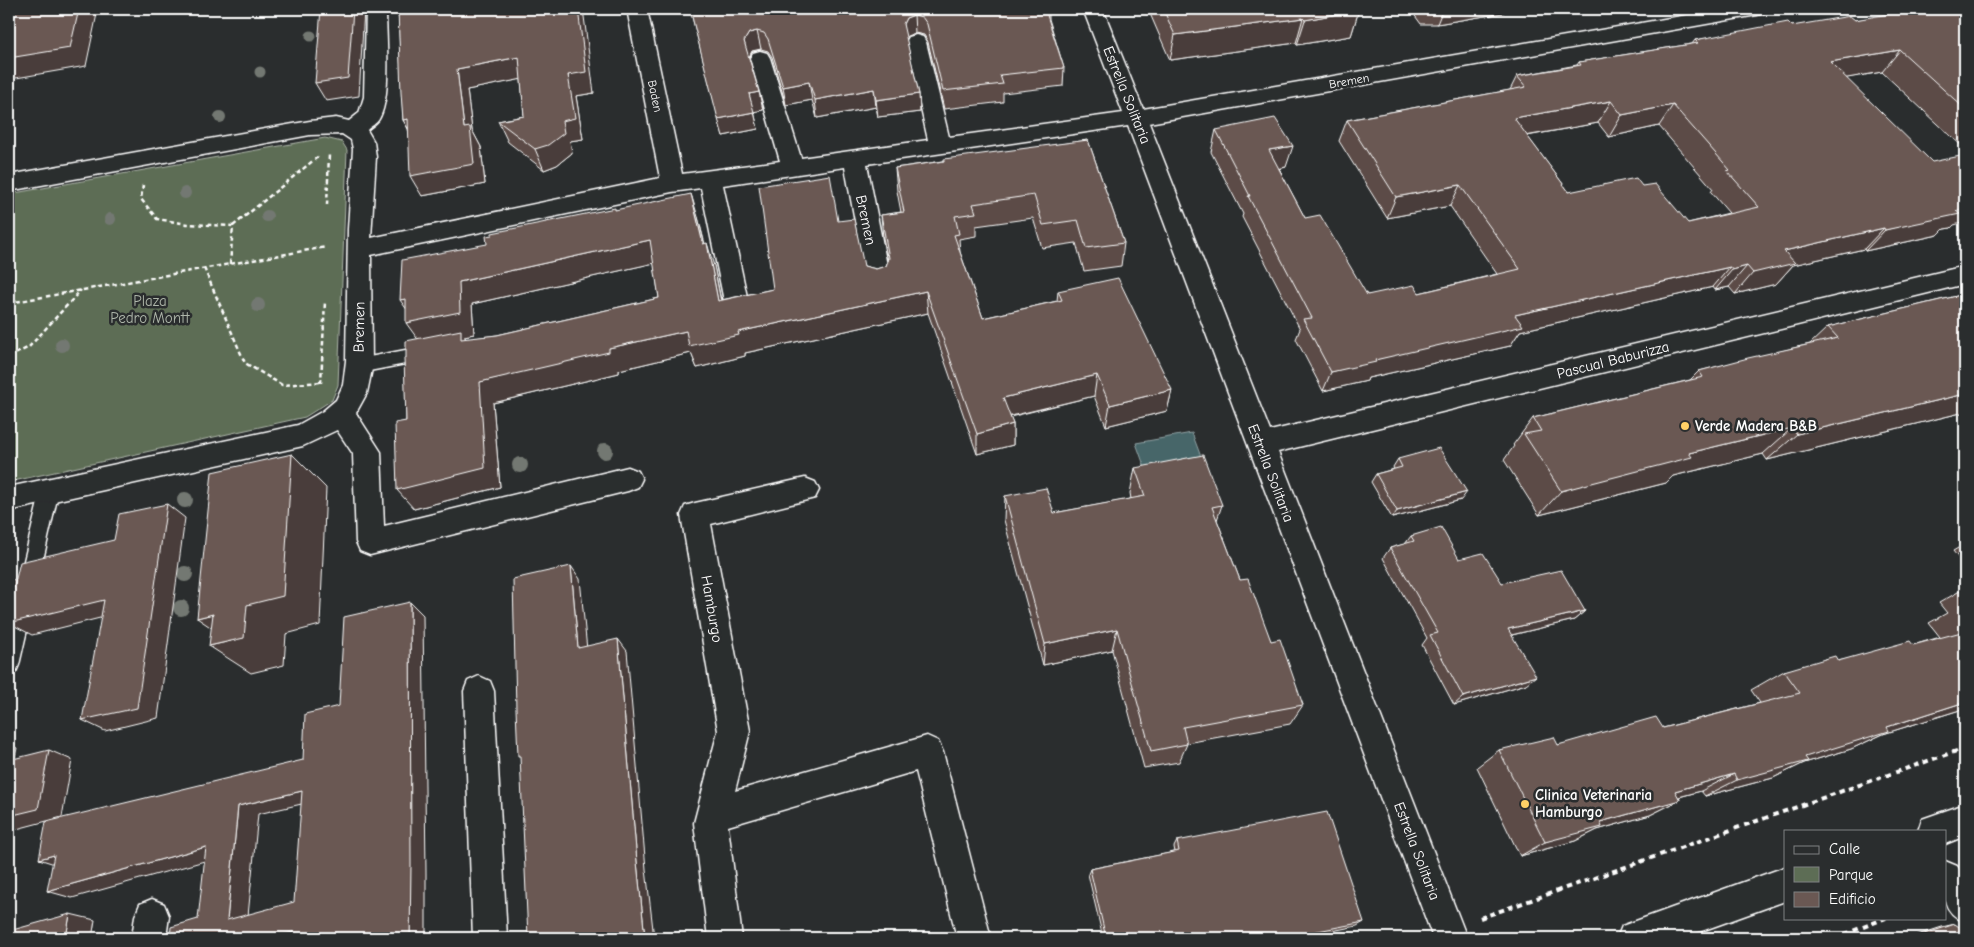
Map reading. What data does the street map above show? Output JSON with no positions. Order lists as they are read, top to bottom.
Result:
{
  "streets": {
    "street": [
      "Bremen",
      "Estrella Solitaria",
      "Baden",
      "Pascual Baburizza",
      "Hamburgo"
    ]
  },
  "crossings": [
    ["Bremen", "Estrella Solitaria"],
    ["Bremen", "Baden"],
    ["Estrella Solitaria", "Pascual Baburizza"]
  ],
  "parks": ["Plaza Pedro Montt"],
  "places": ["Verde Madera B&B", "Clinica Veterinaria Hamburgo"],
  "legend": ["Calle", "Parque", "Edificio"]
}
